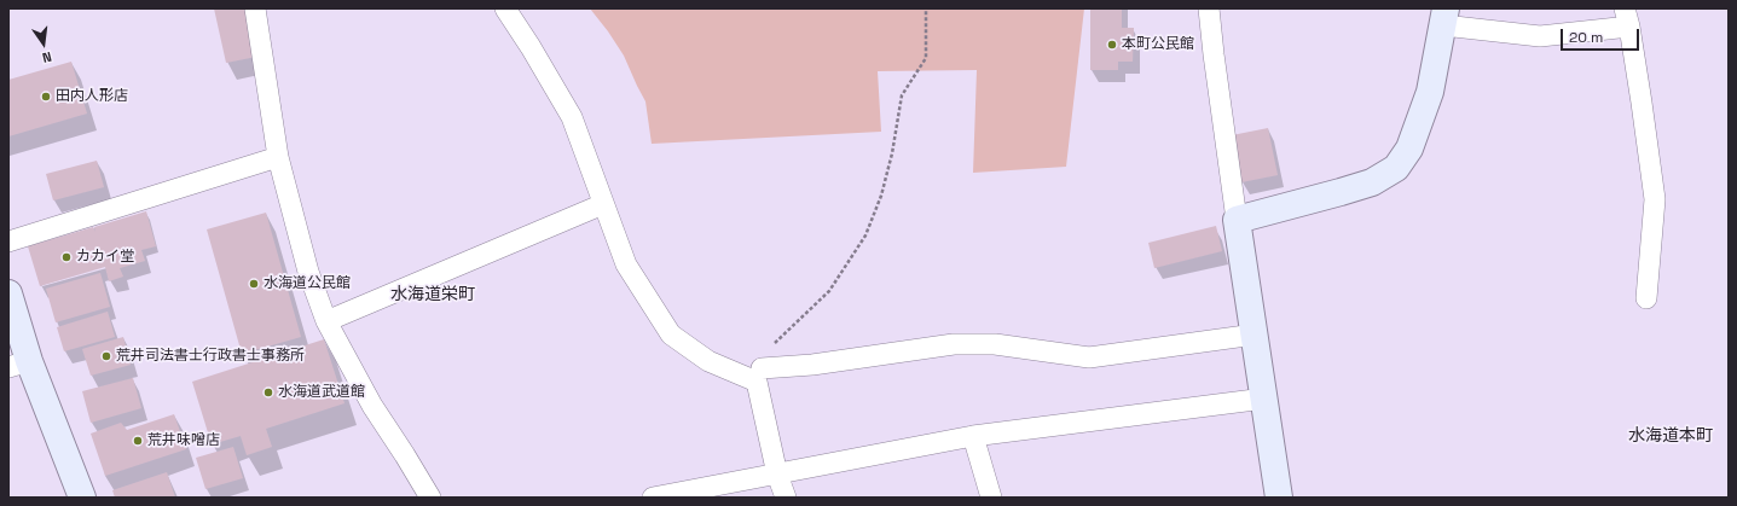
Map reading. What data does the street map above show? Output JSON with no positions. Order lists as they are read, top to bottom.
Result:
{
  "districts": ["水海道栄町", "水海道本町"],
  "places": [
    "本町公民館",
    "田内人形店",
    "カカイ堂",
    "水海道公民館",
    "荒井司法書士行政書士事務所",
    "水海道武道館",
    "荒井味噌店"
  ],
  "scale_bar": "20 m",
  "north": "bottom"
}
